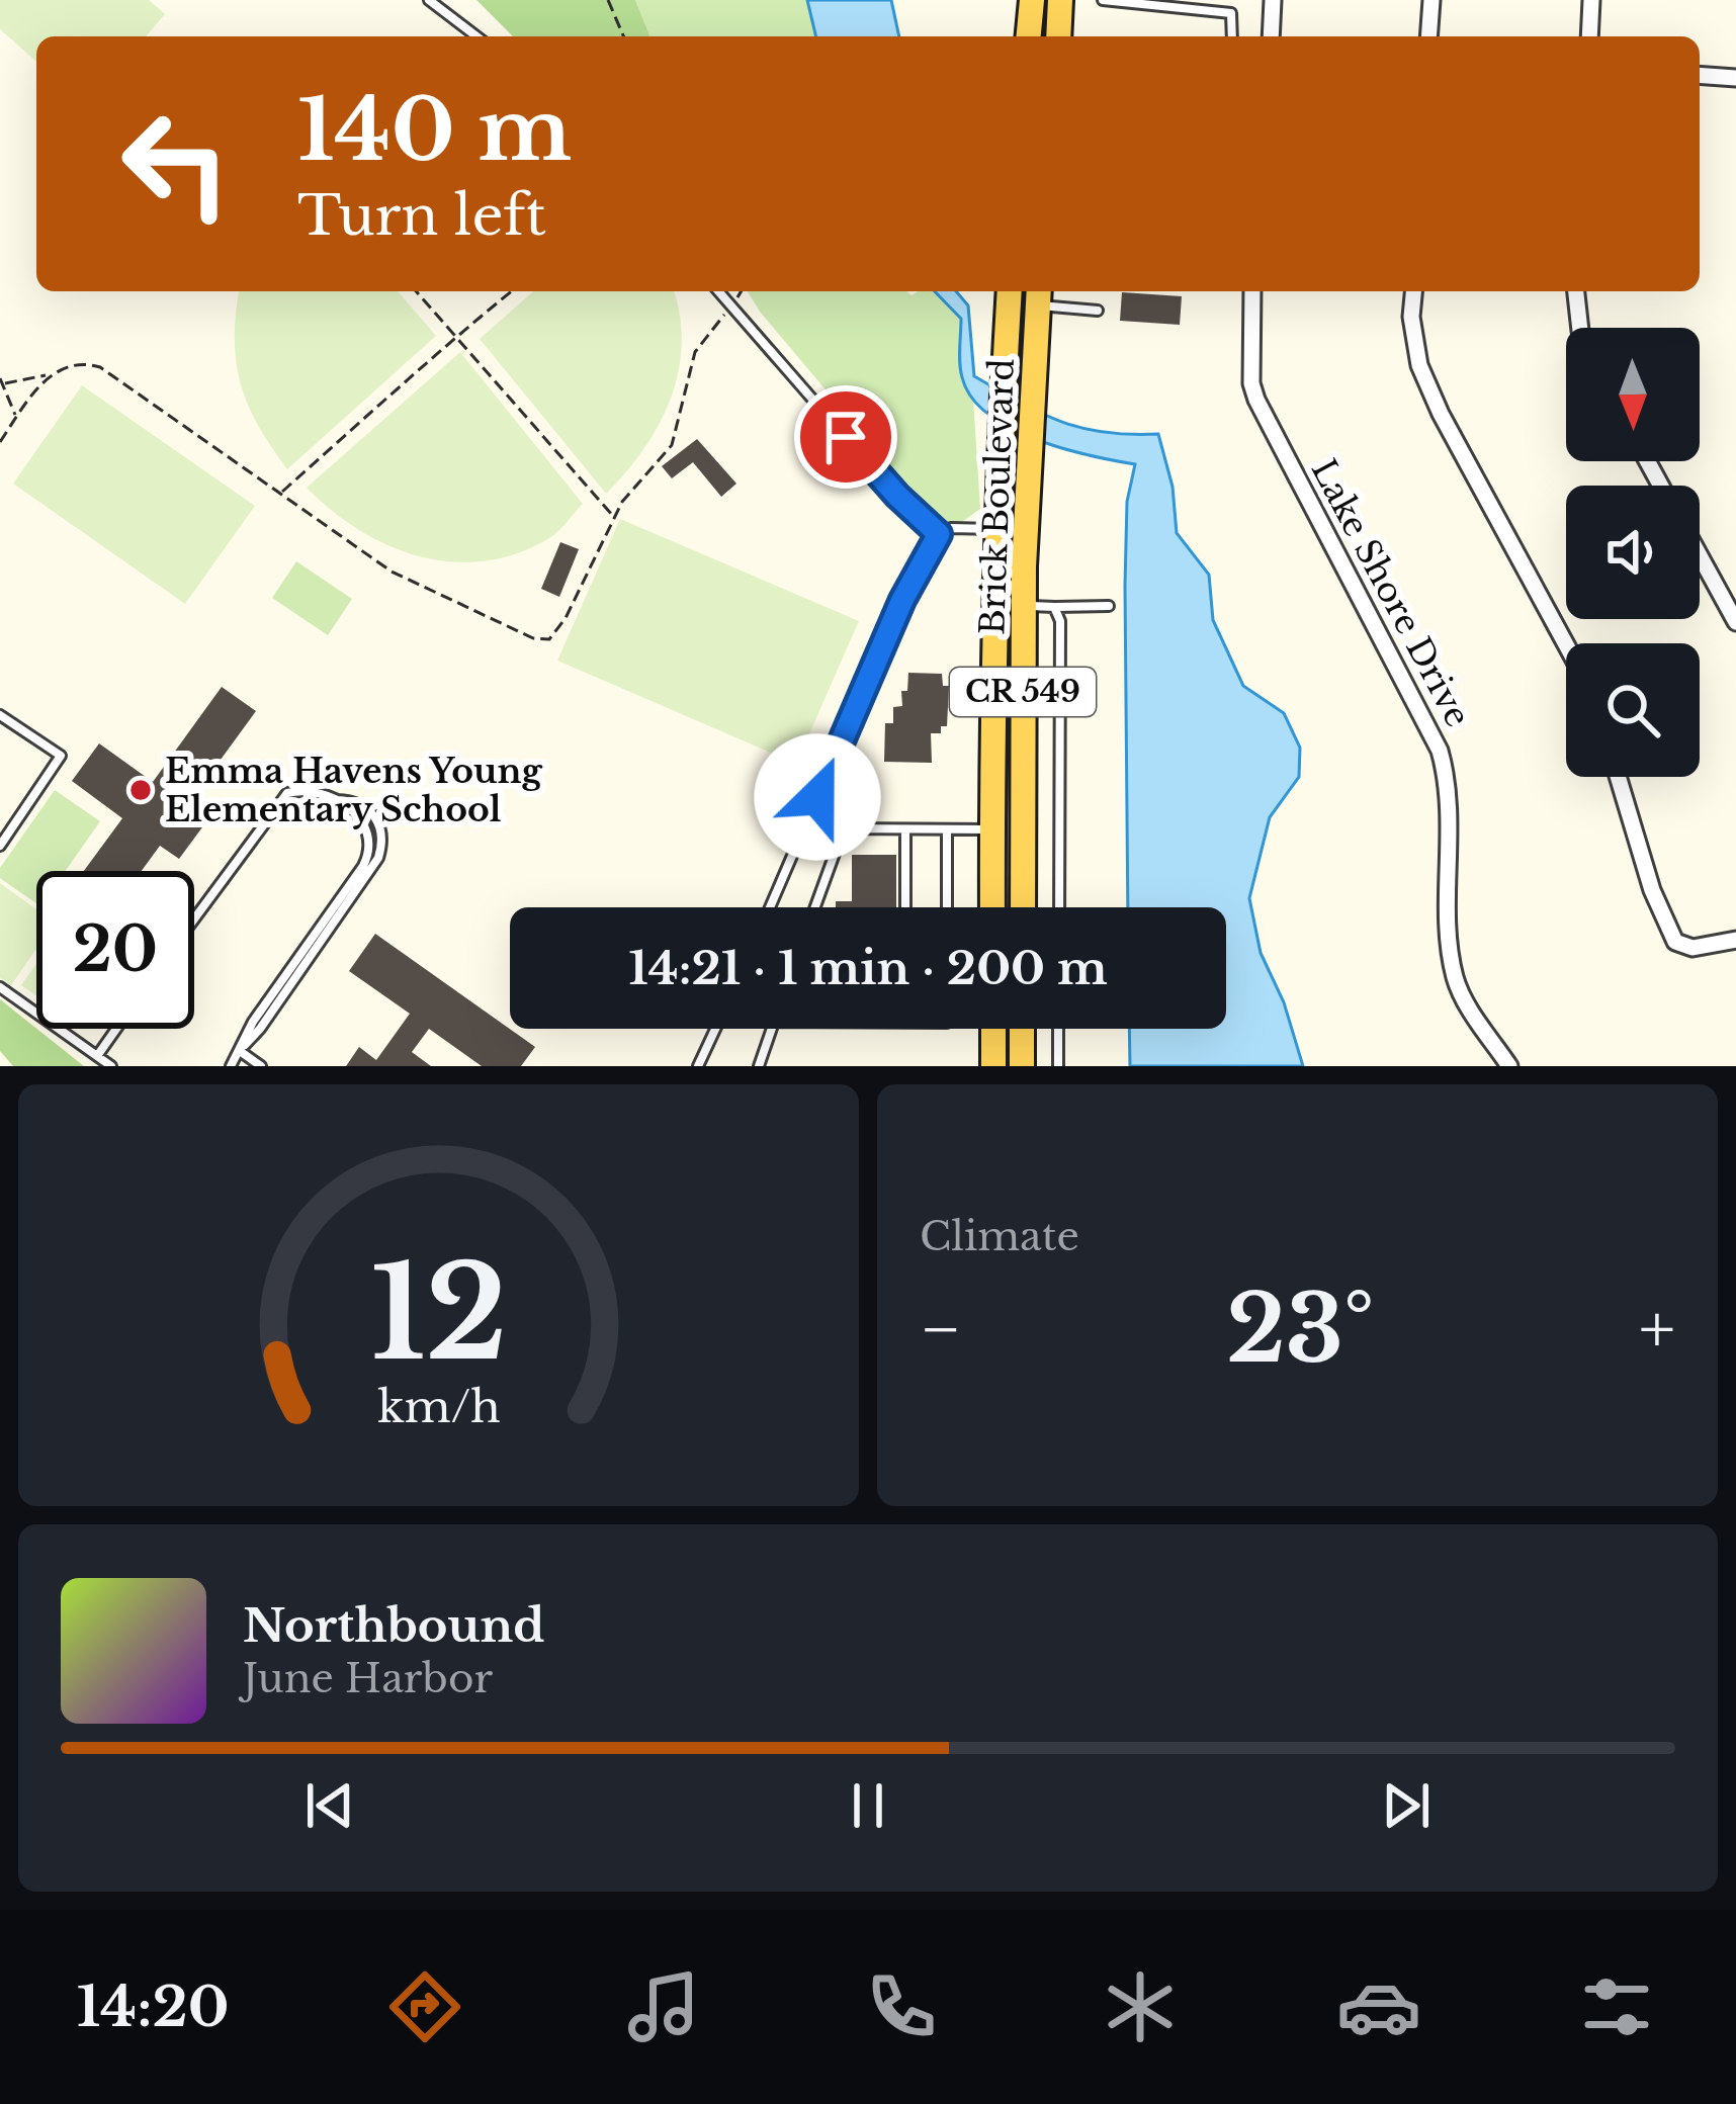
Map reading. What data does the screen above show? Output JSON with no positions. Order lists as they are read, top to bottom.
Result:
{
  "streets": {
    "main road": ["Brick Boulevard", "CR 549"],
    "street": ["Lake Shore Drive"]
  },
  "places": ["Emma Havens Young Elementary School"],
  "north": "bottom",
  "page": {
    "turn": ["140 m", "Turn left"],
    "limit": "20",
    "trip": "14:21 · 1 min · 200 m",
    "tile": "Climate",
    "heat": ["−", "23°", "+"],
    "song": ["Northbound", "June Harbor"],
    "tabs": "14:20",
    "gauge": ["12", "km/h"]
  }
}
